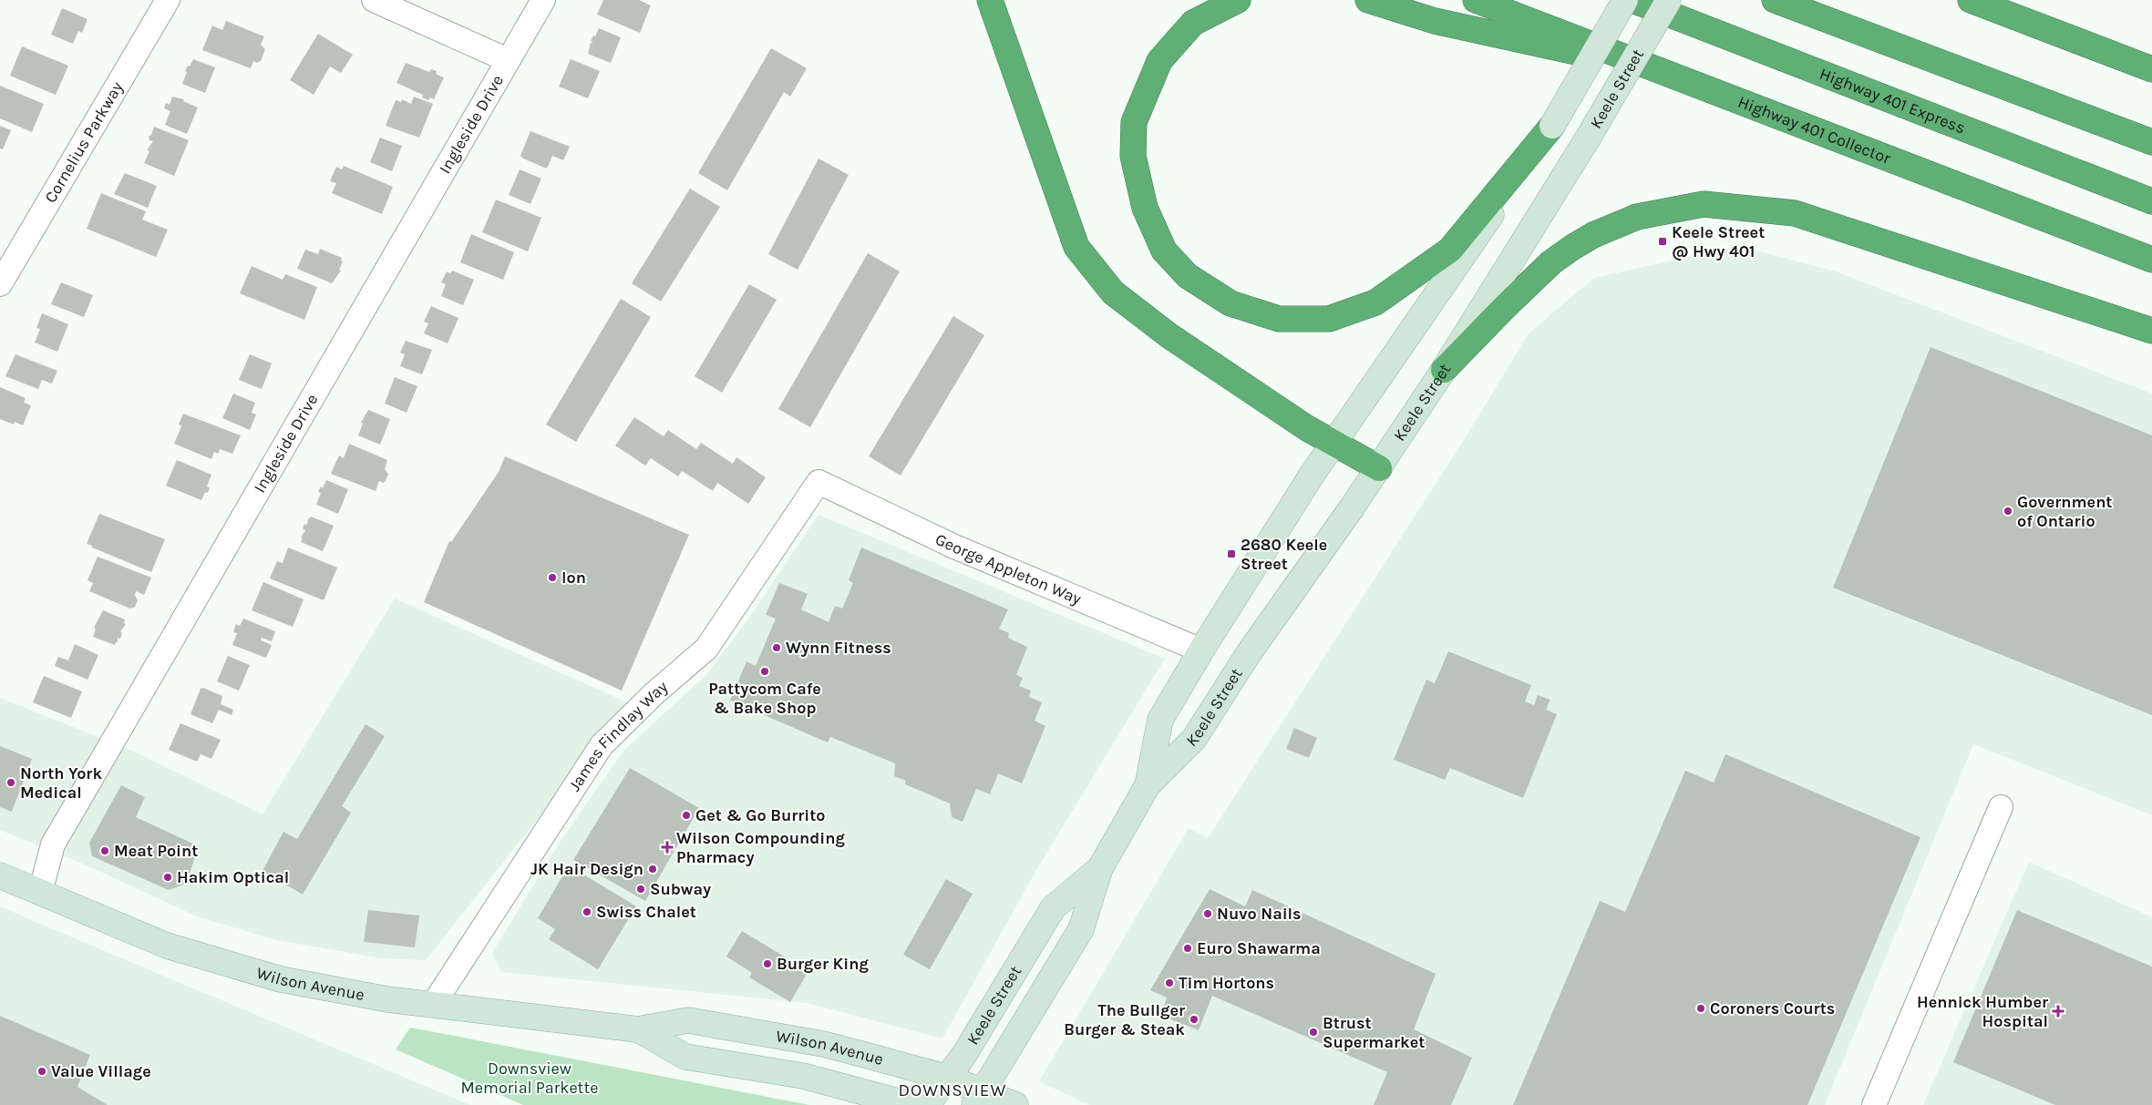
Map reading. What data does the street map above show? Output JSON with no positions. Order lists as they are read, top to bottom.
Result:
{
  "streets": {
    "highway": ["Highway 401 Express", "Highway 401 Collector"],
    "main road": ["Keele Street", "Wilson Avenue"],
    "street": [
      "Ingleside Drive",
      "Cornelius Parkway",
      "George Appleton Way",
      "James Findlay Way"
    ]
  },
  "crossings": [
    ["Keele Street", "George Appleton Way"],
    ["Keele Street", "Wilson Avenue"],
    ["Ingleside Drive", "Wilson Avenue"],
    ["George Appleton Way", "James Findlay Way"],
    ["James Findlay Way", "Wilson Avenue"]
  ],
  "districts": ["DOWNSVIEW"],
  "parks": ["Downsview Memorial Parkette"],
  "places": {
    "transit": ["Keele Street @ Hwy 401", "2680 Keele Street"],
    "other": [
      "Government of Ontario",
      "Ion",
      "Wynn Fitness",
      "Pattycom Cafe & Bake Shop",
      "North York Medical",
      "Get & Go Burrito",
      "Meat Point",
      "JK Hair Design",
      "Hakim Optical",
      "Subway",
      "Swiss Chalet",
      "Nuvo Nails",
      "Euro Shawarma",
      "Burger King",
      "Tim Hortons",
      "Coroners Courts",
      "The Bullger Burger & Steak",
      "Btrust Supermarket",
      "Value Village"
    ],
    "health": ["Wilson Compounding Pharmacy", "Hennick Humber Hospital"]
  }
}
